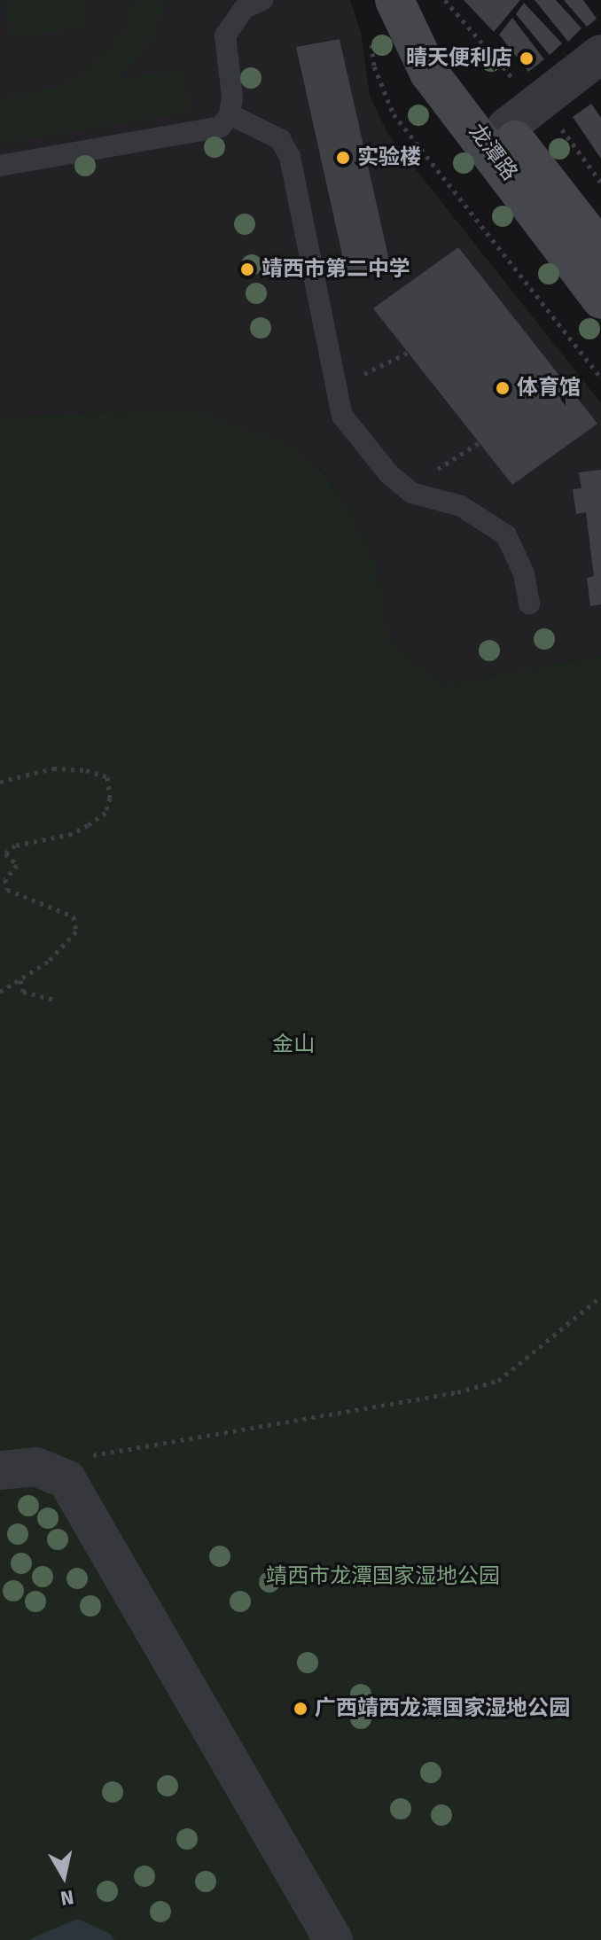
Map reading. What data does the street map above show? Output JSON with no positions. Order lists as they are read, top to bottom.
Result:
{
  "streets": {
    "main road": ["龙潭路"]
  },
  "parks": ["金山", "靖西市龙潭国家湿地公园"],
  "places": [
    "晴天便利店",
    "实验楼",
    "靖西市第二中学",
    "体育馆",
    "广西靖西龙潭国家湿地公园"
  ],
  "north": "bottom"
}
